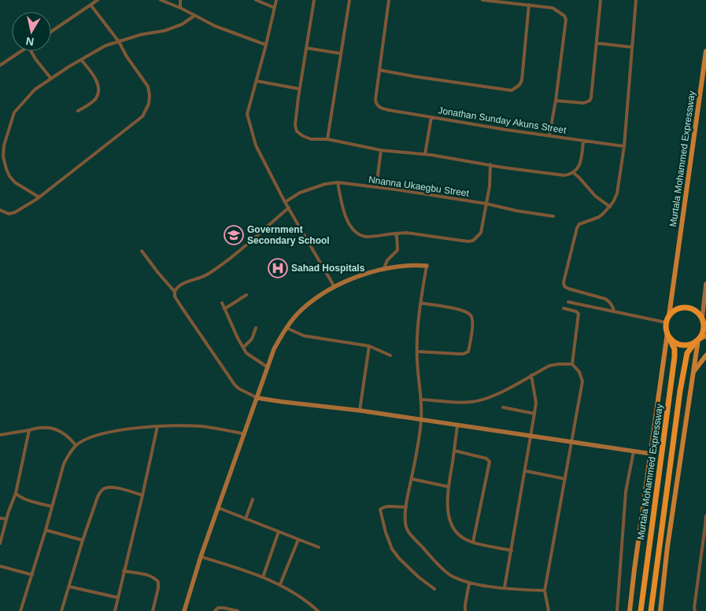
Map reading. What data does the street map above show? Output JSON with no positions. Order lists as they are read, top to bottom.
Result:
{
  "streets": {
    "highway": ["Murtala Mohammed Expressway"],
    "street": ["Jonathan Sunday Akuns Street", "Nnanna Ukaegbu Street"]
  },
  "places": {
    "school or university": ["Government Secondary School"],
    "hospital": ["Sahad Hospitals"]
  },
  "north": "bottom"
}
